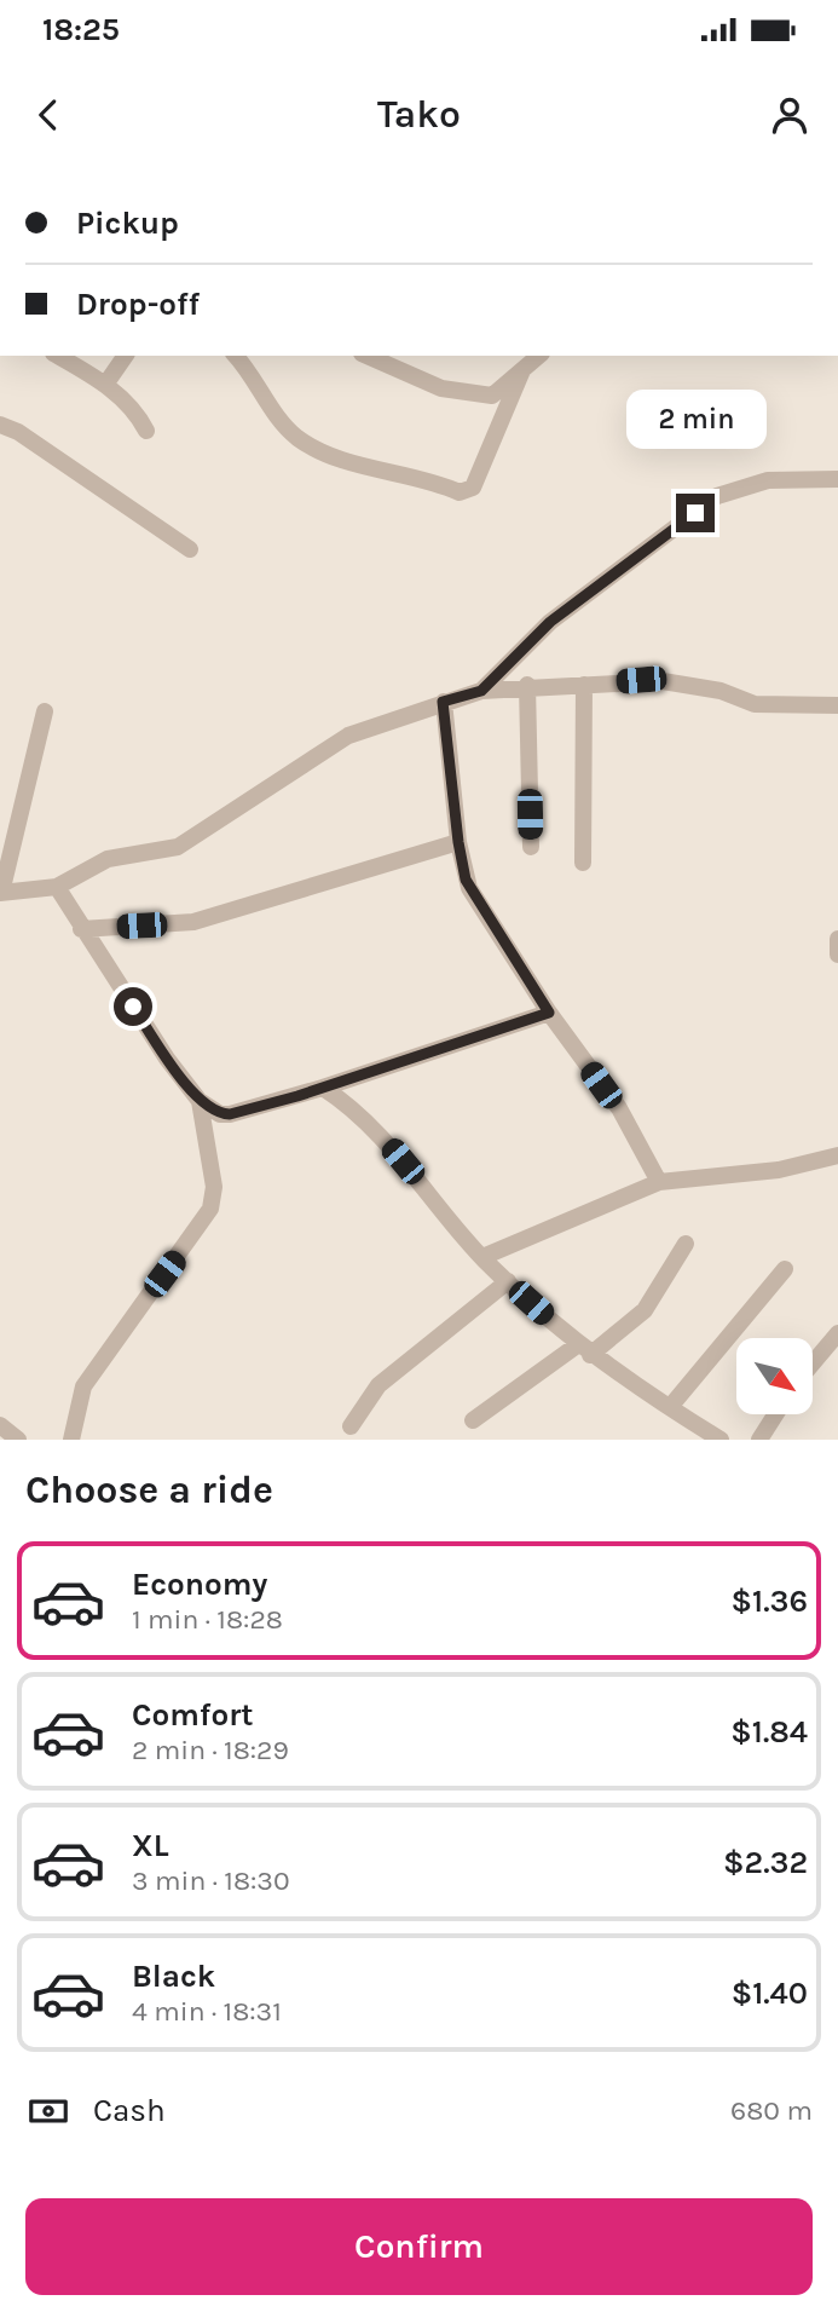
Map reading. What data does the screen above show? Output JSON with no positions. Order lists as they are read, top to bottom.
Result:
{
  "north": "bottom right",
  "page": {
    "status": "18:25",
    "header": "Tako",
    "banner": ["Pickup", "Drop-off"],
    "bubble": "2 min",
    "heading": "Choose a ride",
    "list": [
      {
        "name": "Economy",
        "note": "1 min · 18:28",
        "value": "$1.36"
      },
      {
        "name": "Comfort",
        "note": "2 min · 18:29",
        "value": "$1.84"
      },
      {
        "name": "XL",
        "note": "3 min · 18:30",
        "value": "$2.32"
      },
      {
        "name": "Black",
        "note": "4 min · 18:31",
        "value": "$1.40"
      }
    ],
    "pay": ["Cash", "680 m"],
    "buttons": "Confirm"
  }
}
